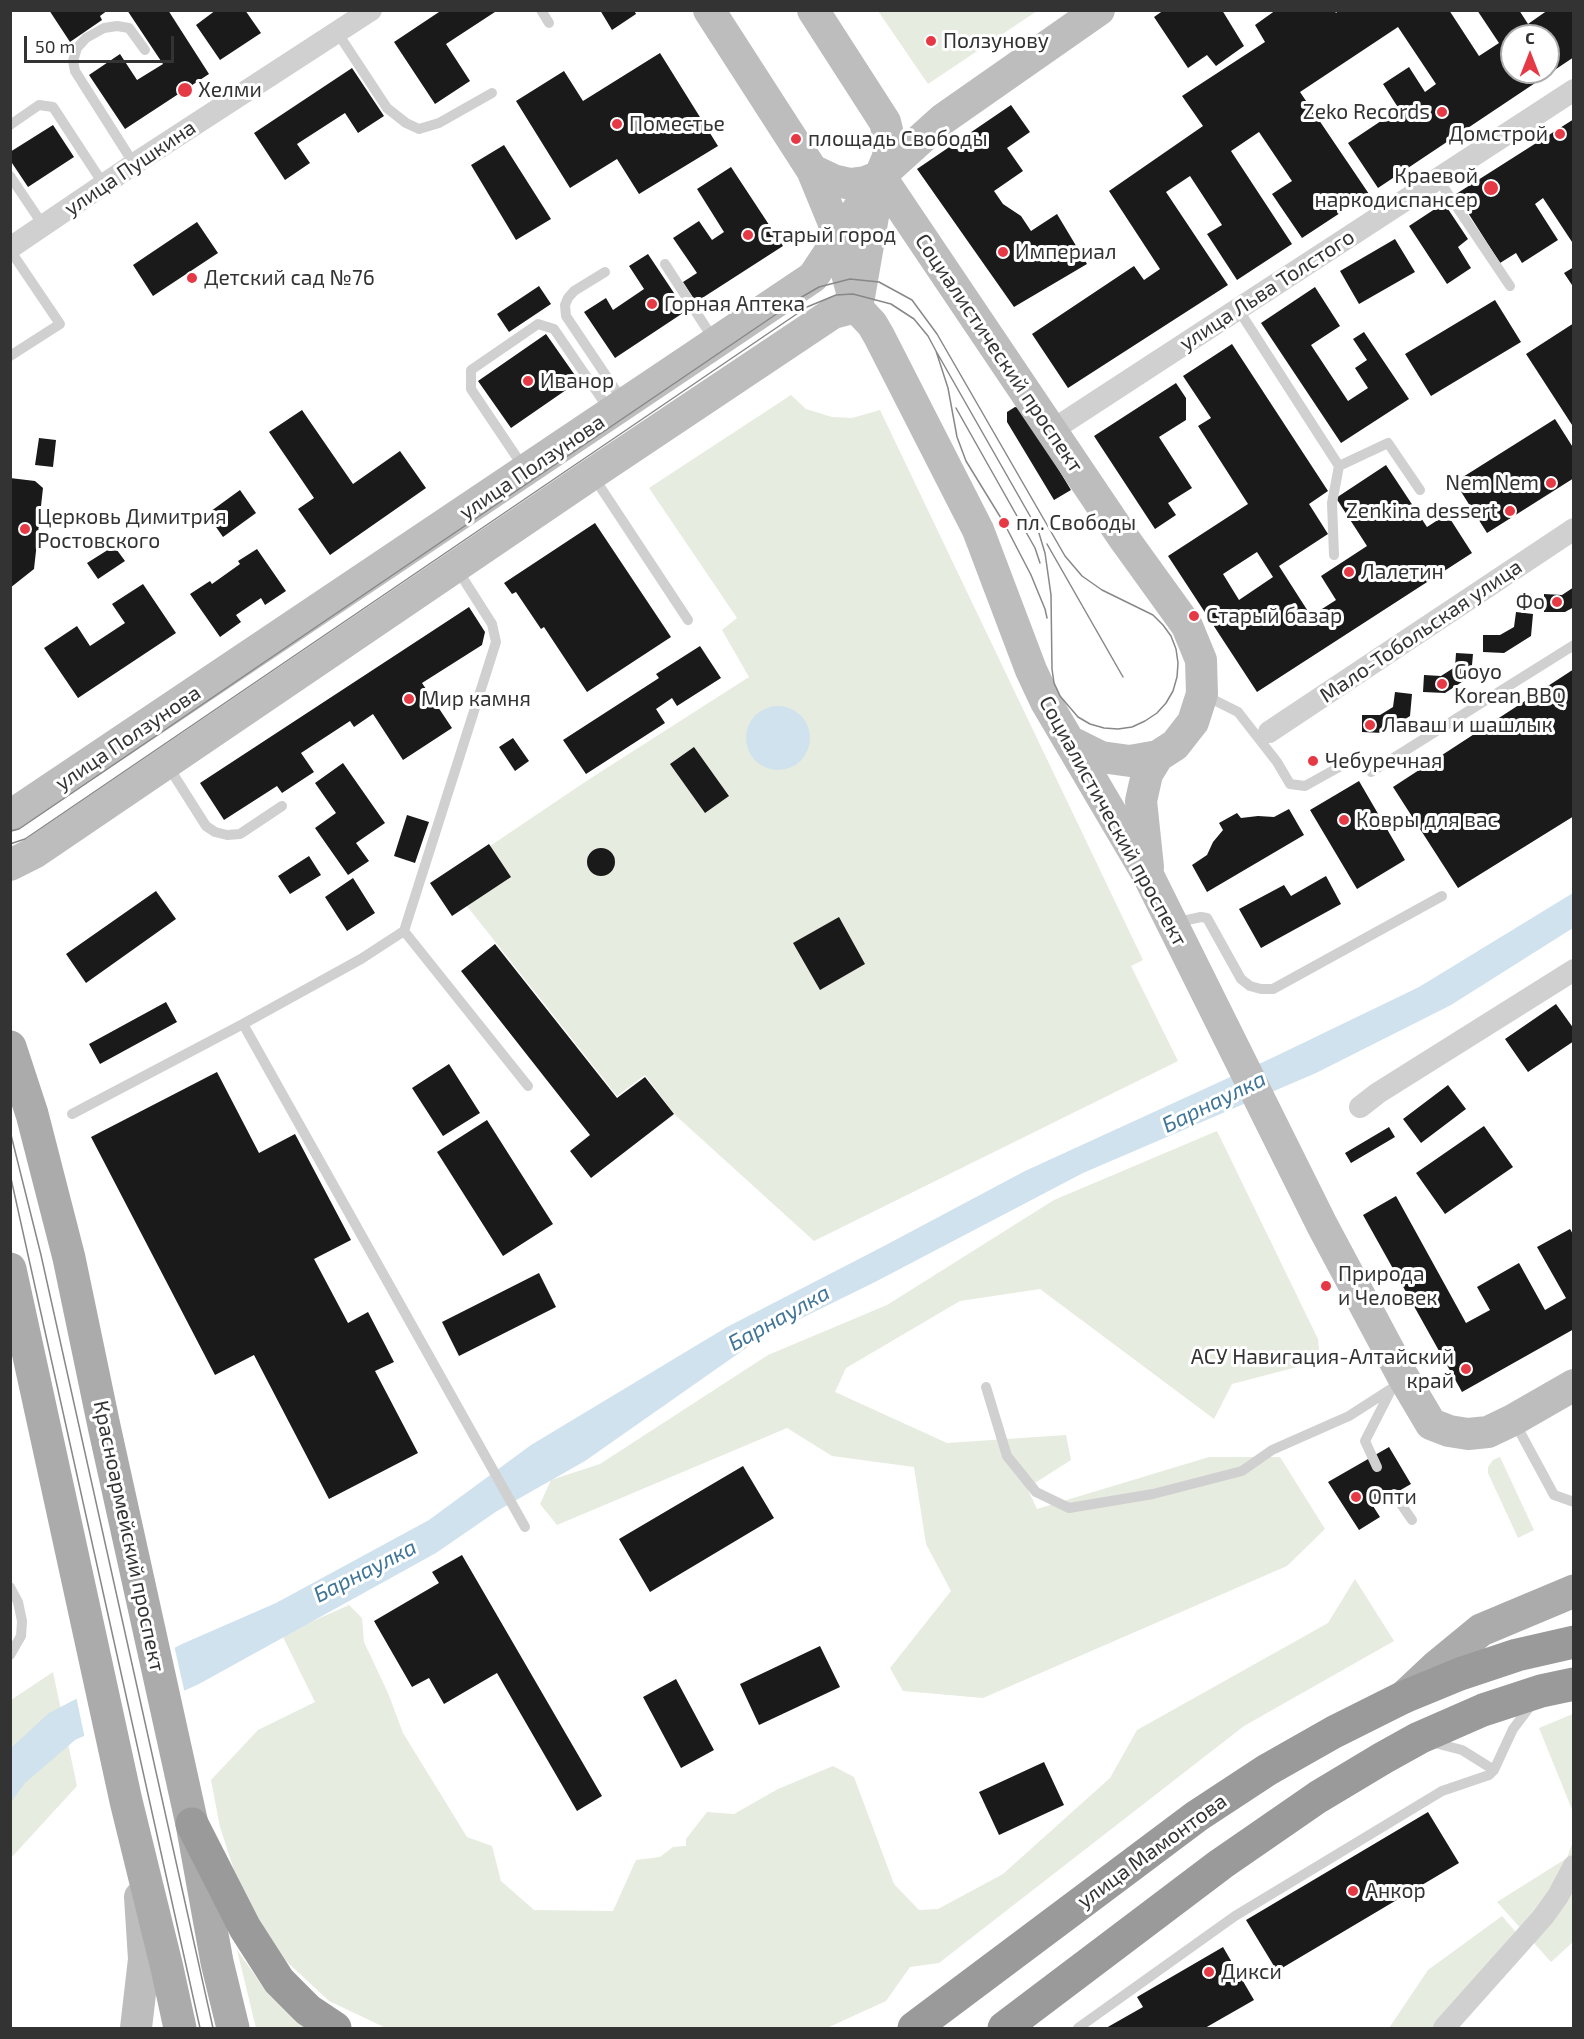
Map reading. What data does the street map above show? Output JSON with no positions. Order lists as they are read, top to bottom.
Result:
{
  "streets": {
    "highway": ["улица Мамонтова"],
    "main road": ["Красноармейский проспект"],
    "street": [
      "улица Пушкина",
      "улица Льва Толстого",
      "Социалистический проспект",
      "улица Ползунова",
      "Мало-Тобольская улица"
    ]
  },
  "crossings": [
    ["улица Льва Толстого", "Социалистический проспект"],
    ["Социалистический проспект", "улица Ползунова"]
  ],
  "water": ["Барнаулка"],
  "places": [
    "Ползунову",
    "Хелми",
    "Zeko Records",
    "Поместье",
    "Домстрой",
    "площадь Свободы",
    "Краевой наркодиспансер",
    "Старый город",
    "Империал",
    "Детский сад №76",
    "Горная Аптека",
    "Иванор",
    "Nem Nem",
    "Zenkina dessert",
    "пл. Свободы",
    "Церковь Димитрия Ростовского",
    "Лалетин",
    "Фо",
    "Старый базар",
    "Goyo Korean BBQ",
    "Мир камня",
    "Лаваш и шашлык",
    "Чебуречная",
    "Ковры для вас",
    "Природа и Человек",
    "АСУ Навигация-Алтайский край",
    "Опти",
    "Анкор",
    "Дикси"
  ],
  "scale_bar": "50 m",
  "north": "top"
}
